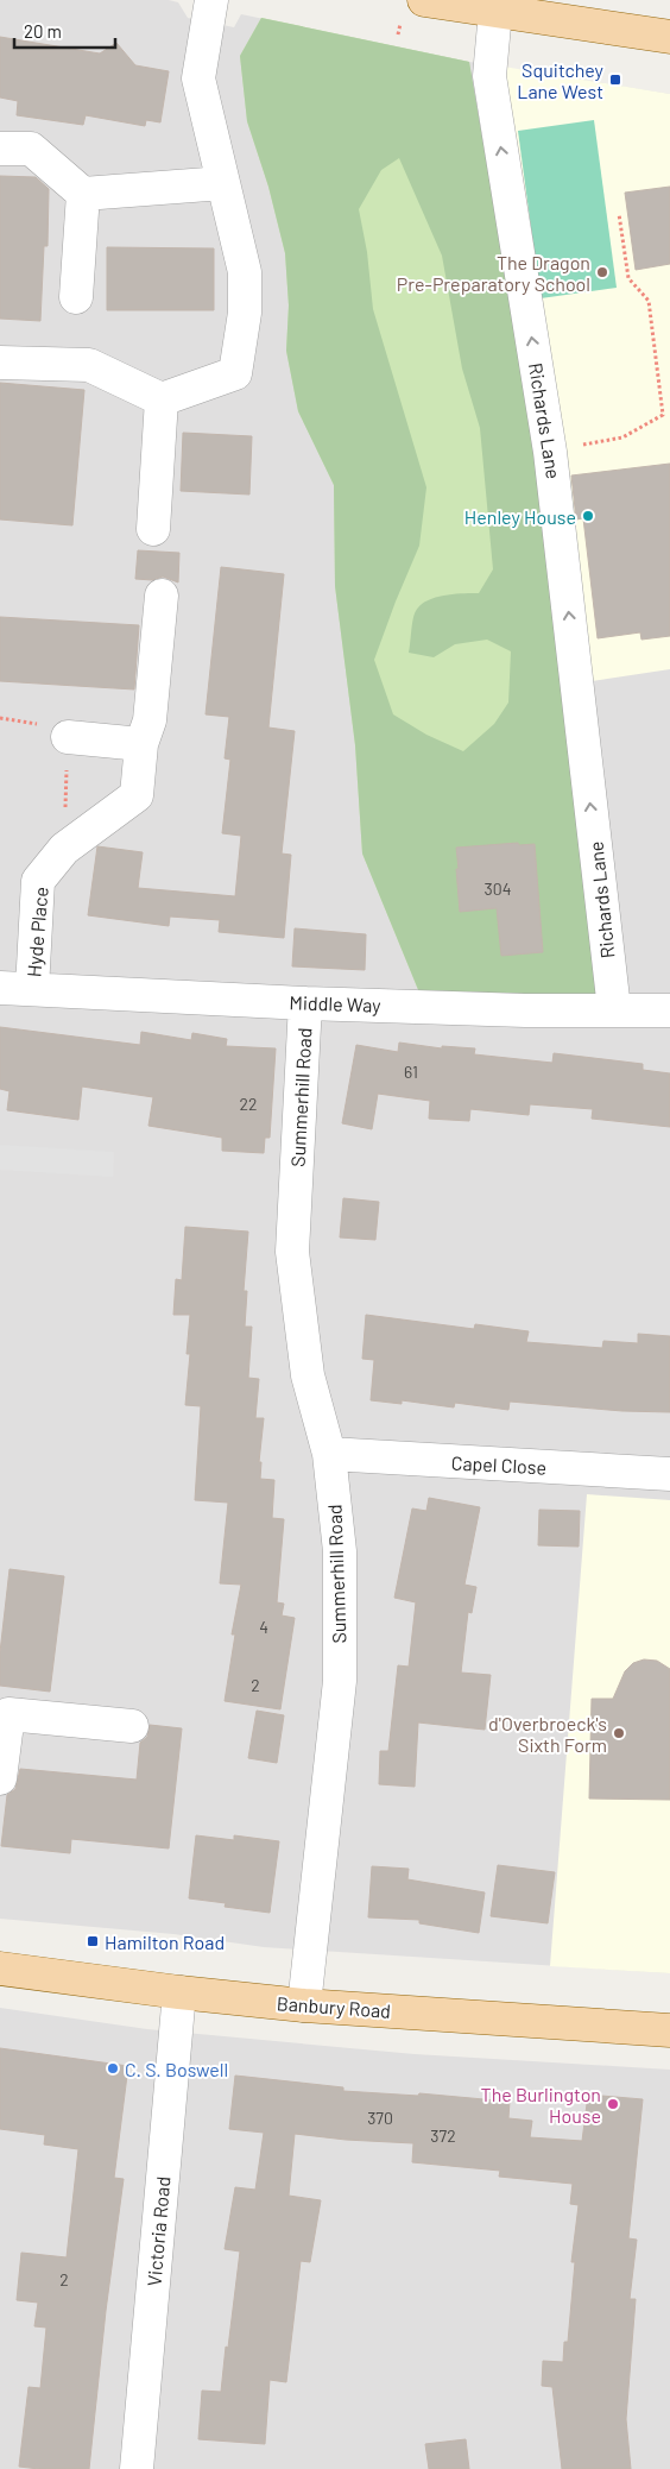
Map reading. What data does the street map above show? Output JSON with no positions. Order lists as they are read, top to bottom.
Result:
{
  "streets": {
    "main road": ["Banbury Road"],
    "street": [
      "Richards Lane",
      "Hyde Place",
      "Middle Way",
      "Summerhill Road",
      "Capel Close",
      "Victoria Road"
    ]
  },
  "crossings": [
    ["Richards Lane", "Middle Way"],
    ["Hyde Place", "Middle Way"],
    ["Middle Way", "Summerhill Road"],
    ["Summerhill Road", "Capel Close"],
    ["Summerhill Road", "Banbury Road"],
    ["Banbury Road", "Victoria Road"]
  ],
  "one_way": ["Richards Lane"],
  "places": {
    "transit": ["Squitchey Lane West", "Hamilton Road"],
    "other": [
      "The Dragon Pre-Preparatory School",
      "Henley House",
      "d'Overbroeck's Sixth Form",
      "C. S. Boswell",
      "The Burlington House"
    ]
  },
  "house_numbers": [
    "304",
    "61",
    "22",
    "4",
    "2",
    "370",
    "372",
    "2"
  ],
  "scale_bar": "20 m"
}
